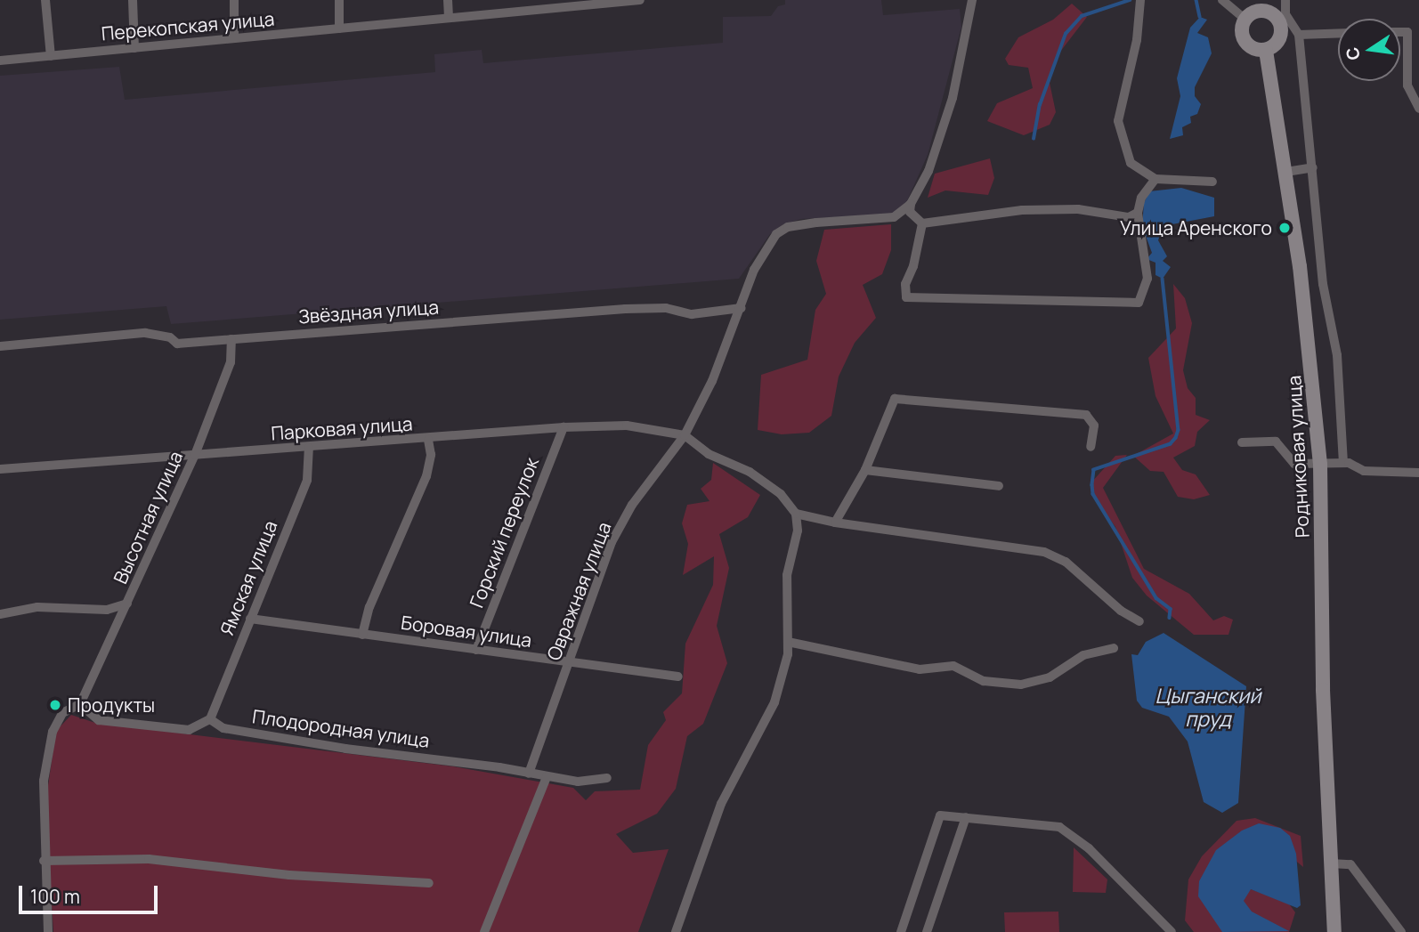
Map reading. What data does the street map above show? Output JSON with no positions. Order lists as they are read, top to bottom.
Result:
{
  "streets": {
    "main road": ["Родниковая улица"],
    "street": [
      "Перекопская улица",
      "Звёздная улица",
      "Парковая улица",
      "Высотная улица",
      "Горский переулок",
      "Ямская улица",
      "Овражная улица",
      "Боровая улица",
      "Плодородная улица"
    ]
  },
  "crossings": [
    ["Звёздная улица", "Высотная улица"],
    ["Звёздная улица", "Овражная улица"],
    ["Парковая улица", "Высотная улица"],
    ["Парковая улица", "Горский переулок"],
    ["Парковая улица", "Ямская улица"],
    ["Парковая улица", "Овражная улица"],
    ["Горский переулок", "Боровая улица"],
    ["Ямская улица", "Боровая улица"],
    ["Ямская улица", "Плодородная улица"],
    ["Овражная улица", "Боровая улица"],
    ["Овражная улица", "Плодородная улица"]
  ],
  "water": ["Цыганский пруд"],
  "places": ["Улица Аренского", "Продукты"],
  "scale_bar": "100 m",
  "north": "left"
}
